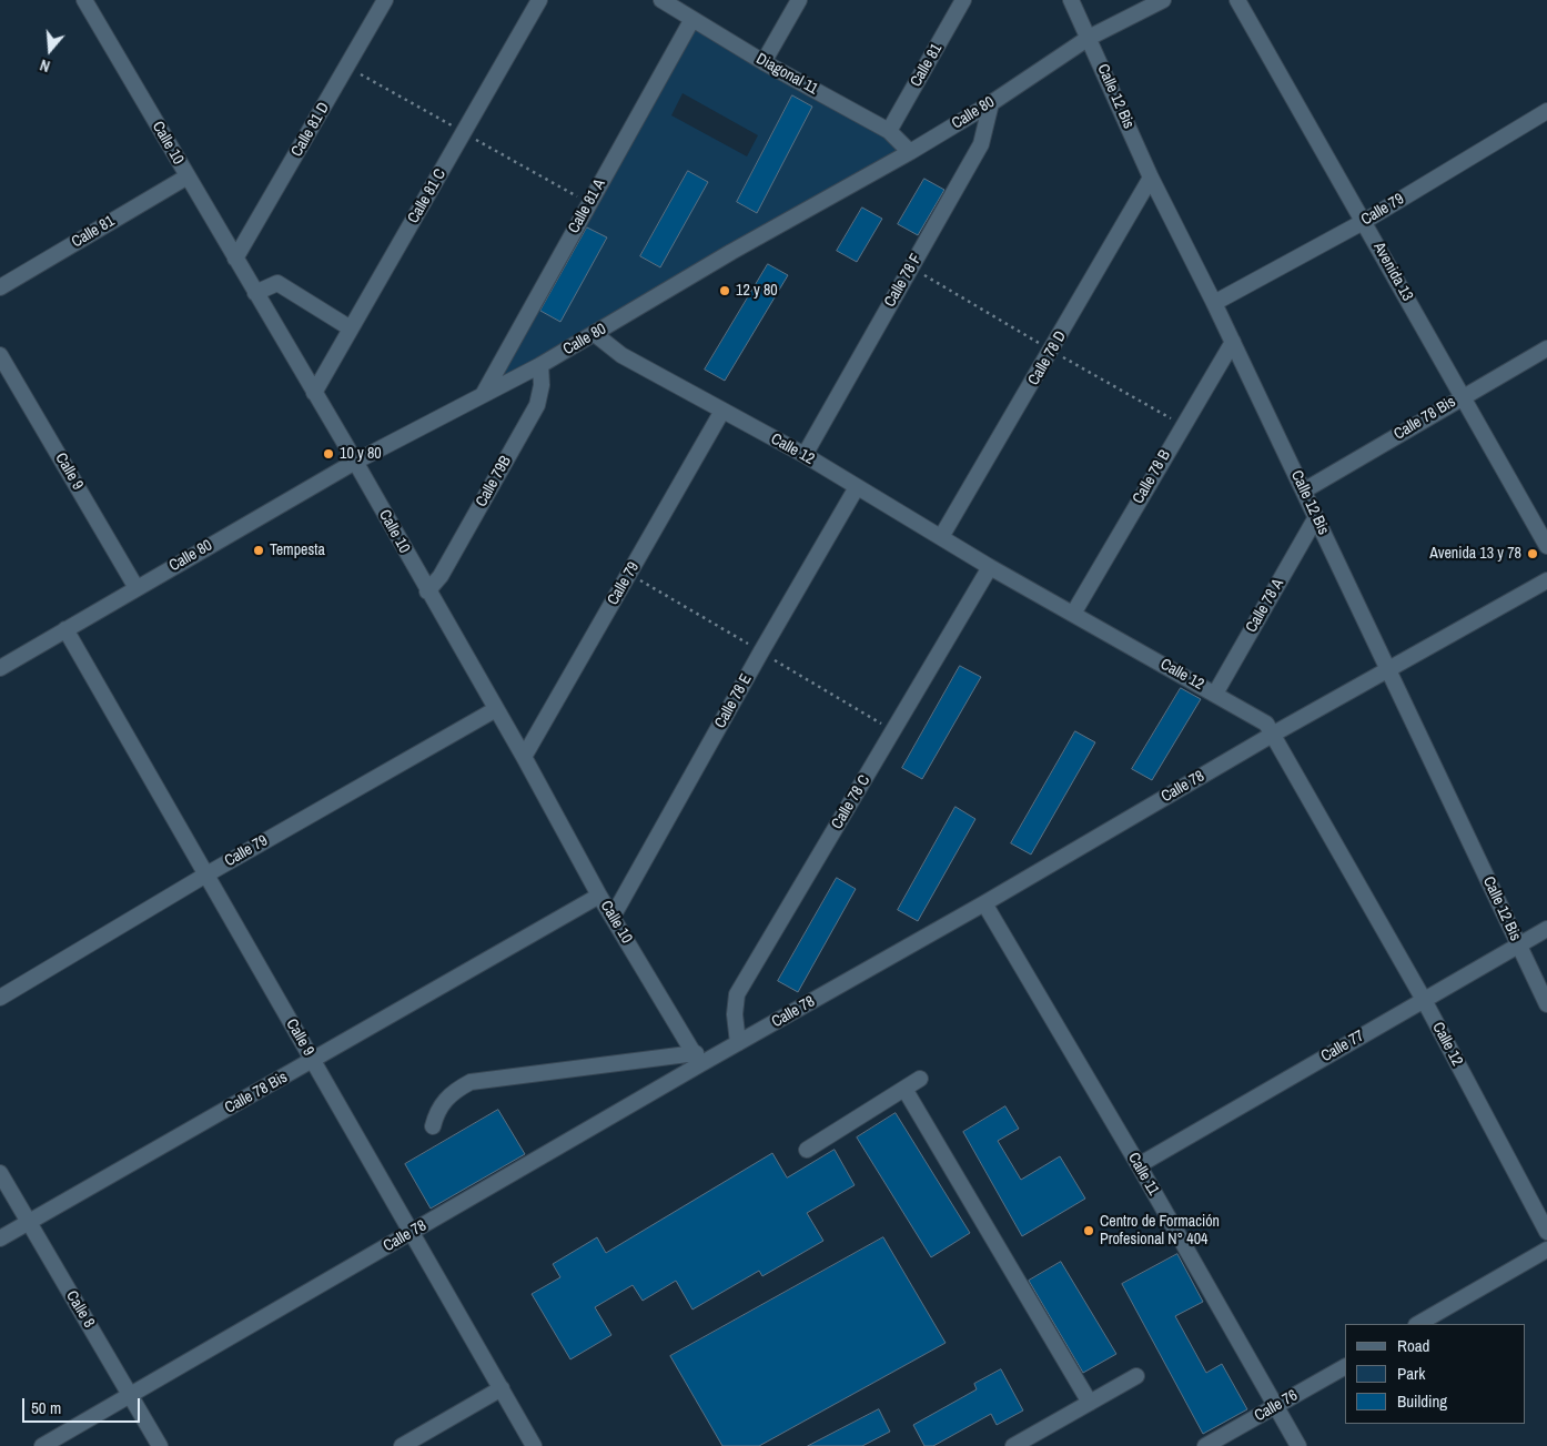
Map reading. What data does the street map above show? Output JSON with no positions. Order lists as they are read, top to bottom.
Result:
{
  "streets": {
    "street": [
      "Calle 81",
      "Diagonal 11",
      "Calle 12 Bis",
      "Calle 80",
      "Calle 81 D",
      "Calle 10",
      "Calle 81 C",
      "Calle 81 A",
      "Calle 79",
      "Avenida 13",
      "Calle 78 F",
      "Calle 78 D",
      "Calle 78 Bis",
      "Calle 12",
      "Calle 9",
      "Calle 78 B",
      "Calle 79B",
      "Calle 78 A",
      "Calle 78 E",
      "Calle 78",
      "Calle 78 C",
      "Calle 77",
      "Calle 11",
      "Calle 8",
      "Calle 76"
    ]
  },
  "crossings": [
    ["Calle 81", "Diagonal 11"],
    ["Calle 81", "Calle 10"],
    ["Diagonal 11", "Calle 80"],
    ["Diagonal 11", "Calle 81 A"],
    ["Calle 12 Bis", "Calle 80"],
    ["Calle 12 Bis", "Calle 79"],
    ["Calle 12 Bis", "Calle 78 D"],
    ["Calle 12 Bis", "Calle 78 Bis"],
    ["Calle 12 Bis", "Calle 78 B"],
    ["Calle 12 Bis", "Calle 78 A"],
    ["Calle 12 Bis", "Calle 78"],
    ["Calle 12 Bis", "Calle 77"],
    ["Calle 80", "Calle 10"],
    ["Calle 80", "Calle 81 A"],
    ["Calle 80", "Calle 78 F"],
    ["Calle 80", "Calle 12"],
    ["Calle 80", "Calle 9"],
    ["Calle 80", "Calle 79B"],
    ["Calle 81 D", "Calle 10"],
    ["Calle 10", "Calle 81 C"],
    ["Calle 10", "Calle 79"],
    ["Calle 10", "Calle 78 Bis"],
    ["Calle 10", "Calle 79B"],
    ["Calle 10", "Calle 78 E"],
    ["Calle 10", "Calle 78"],
    ["Calle 79", "Avenida 13"],
    ["Calle 79", "Calle 12"],
    ["Calle 79", "Calle 9"],
    ["Avenida 13", "Calle 78 Bis"],
    ["Calle 78 F", "Calle 12"],
    ["Calle 78 D", "Calle 12"],
    ["Calle 78 Bis", "Calle 9"],
    ["Calle 78 Bis", "Calle 8"],
    ["Calle 12", "Calle 78 B"],
    ["Calle 12", "Calle 78 A"],
    ["Calle 12", "Calle 78 E"],
    ["Calle 12", "Calle 78"],
    ["Calle 12", "Calle 78 C"],
    ["Calle 12", "Calle 77"],
    ["Calle 9", "Calle 78"],
    ["Calle 78", "Calle 78 C"],
    ["Calle 78", "Calle 11"],
    ["Calle 78", "Calle 8"],
    ["Calle 77", "Calle 11"],
    ["Calle 11", "Calle 76"]
  ],
  "places": [
    "12 y 80",
    "10 y 80",
    "Tempesta",
    "Avenida 13 y 78",
    "Centro de Formación Profesional N° 404"
  ],
  "legend": ["Road", "Park", "Building"],
  "scale_bar": "50 m",
  "north": "bottom"
}
